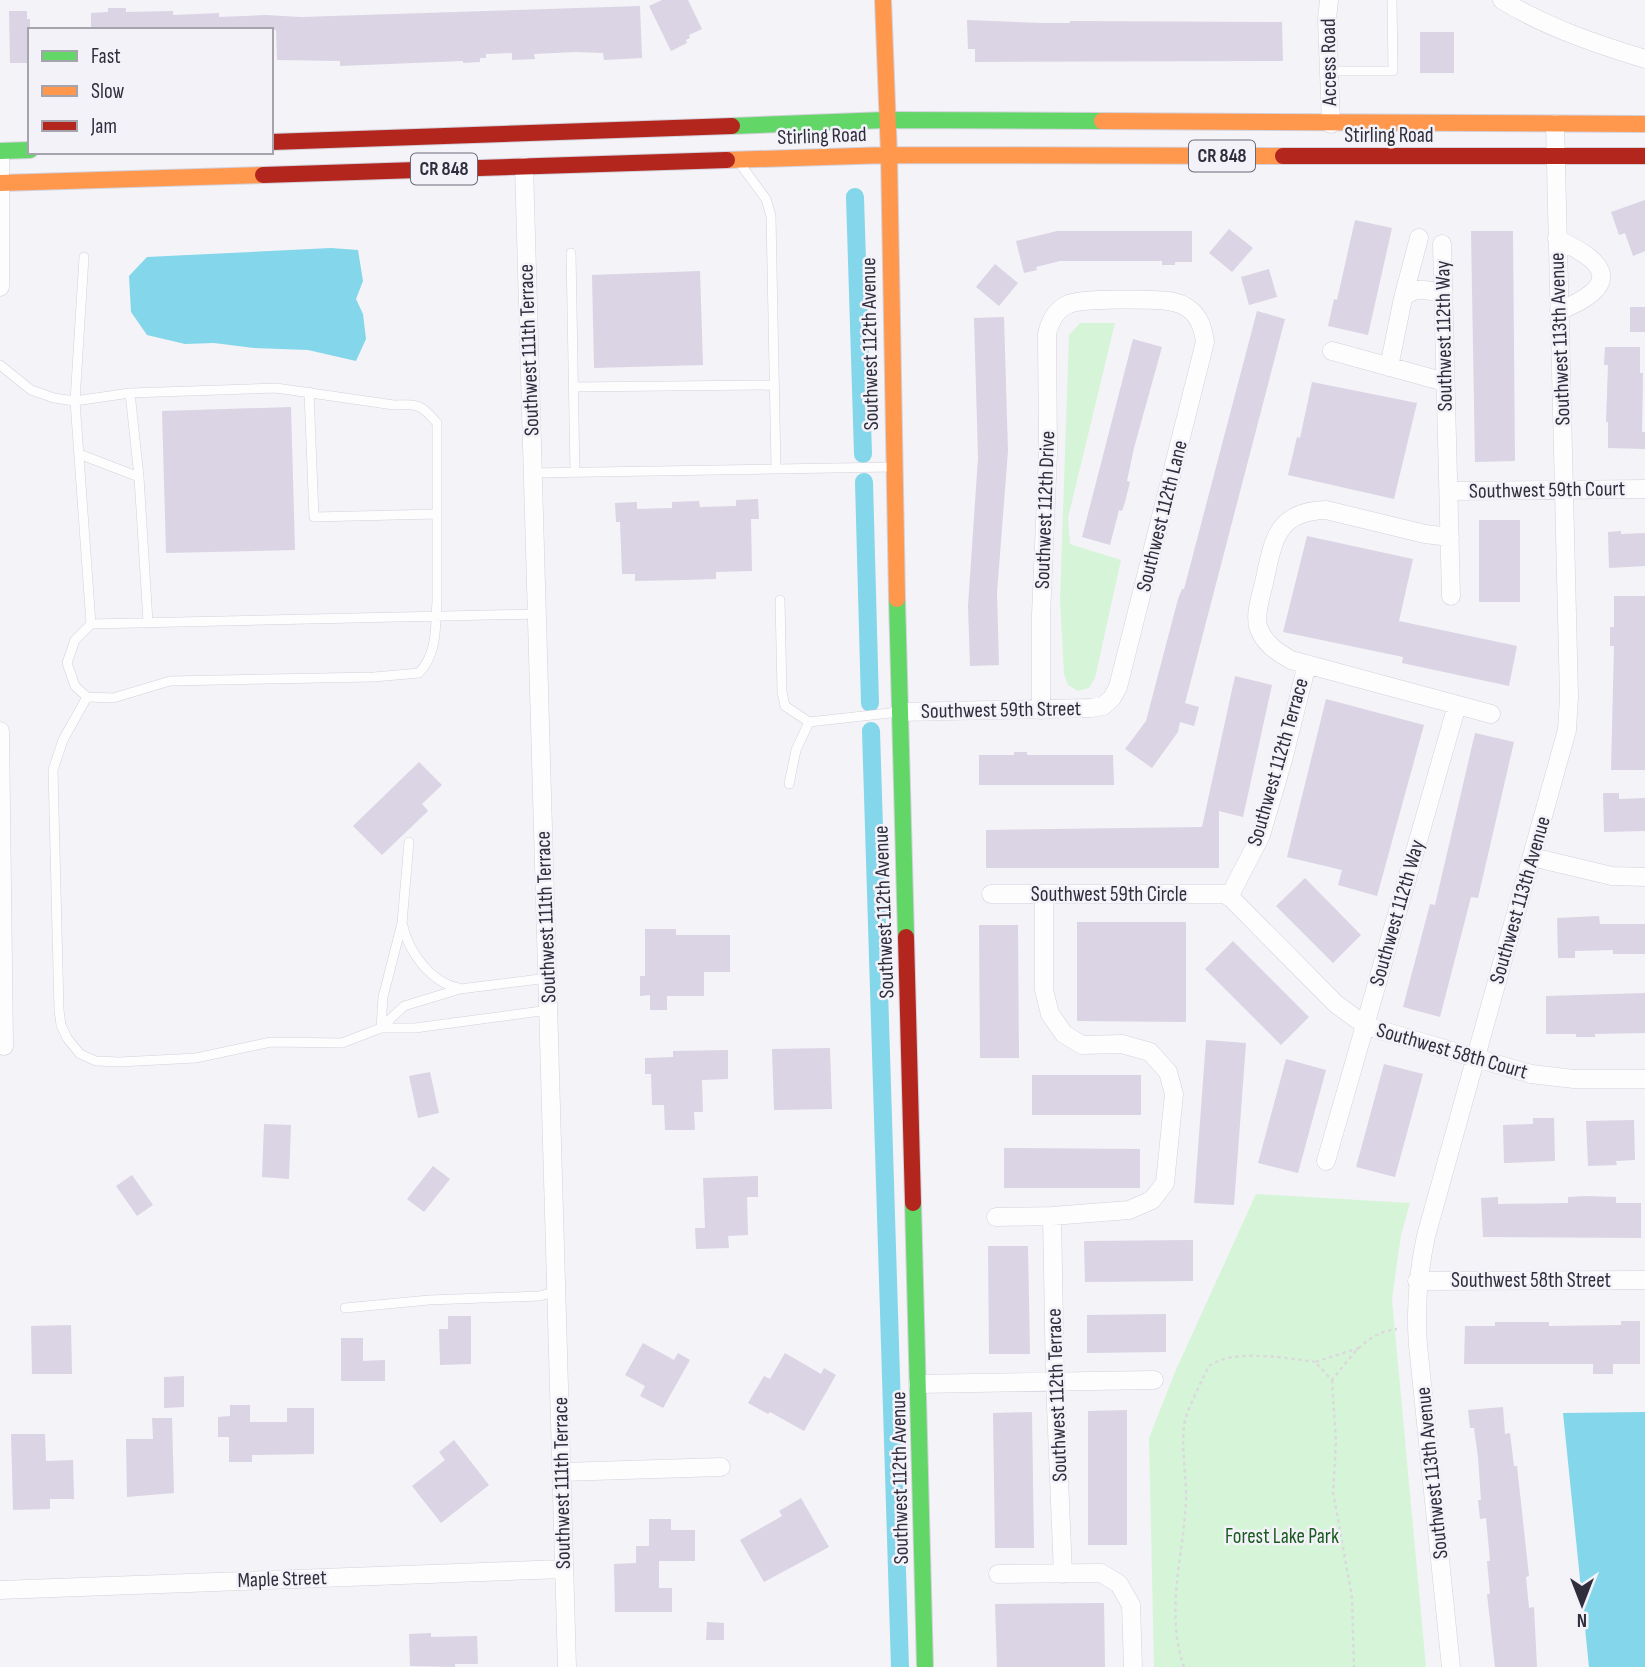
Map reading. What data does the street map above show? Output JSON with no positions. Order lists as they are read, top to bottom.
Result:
{
  "streets": {
    "main road": ["Stirling Road", "CR 848", "Southwest 112th Avenue"],
    "street": [
      "Access Road",
      "Southwest 112th Way",
      "Southwest 113th Avenue",
      "Southwest 111th Terrace",
      "Southwest 59th Court",
      "Southwest 112th Drive",
      "Southwest 112th Lane",
      "Southwest 59th Street",
      "Southwest 112th Terrace",
      "Southwest 59th Circle",
      "Southwest 58th Court",
      "Southwest 58th Street",
      "Maple Street"
    ]
  },
  "crossings": [
    ["Access Road", "Stirling Road"],
    ["Stirling Road", "Southwest 113th Avenue"],
    ["Stirling Road", "Southwest 112th Avenue"],
    ["Stirling Road", "Southwest 111th Terrace"],
    ["Southwest 112th Way", "Southwest 59th Court"],
    ["Southwest 112th Way", "Southwest 58th Court"],
    ["Southwest 113th Avenue", "Southwest 59th Court"],
    ["Southwest 113th Avenue", "Southwest 58th Court"],
    ["Southwest 113th Avenue", "Southwest 58th Street"],
    ["Southwest 112th Avenue", "Southwest 59th Street"],
    ["Southwest 111th Terrace", "Maple Street"],
    ["Southwest 112th Drive", "Southwest 112th Lane"],
    ["Southwest 112th Drive", "Southwest 59th Street"],
    ["Southwest 112th Lane", "Southwest 59th Street"],
    ["Southwest 112th Terrace", "Southwest 59th Circle"],
    ["Southwest 112th Terrace", "Southwest 58th Court"],
    ["Southwest 59th Circle", "Southwest 58th Court"]
  ],
  "parks": ["Forest Lake Park"],
  "legend": ["Fast", "Slow", "Jam"],
  "north": "bottom"
}
